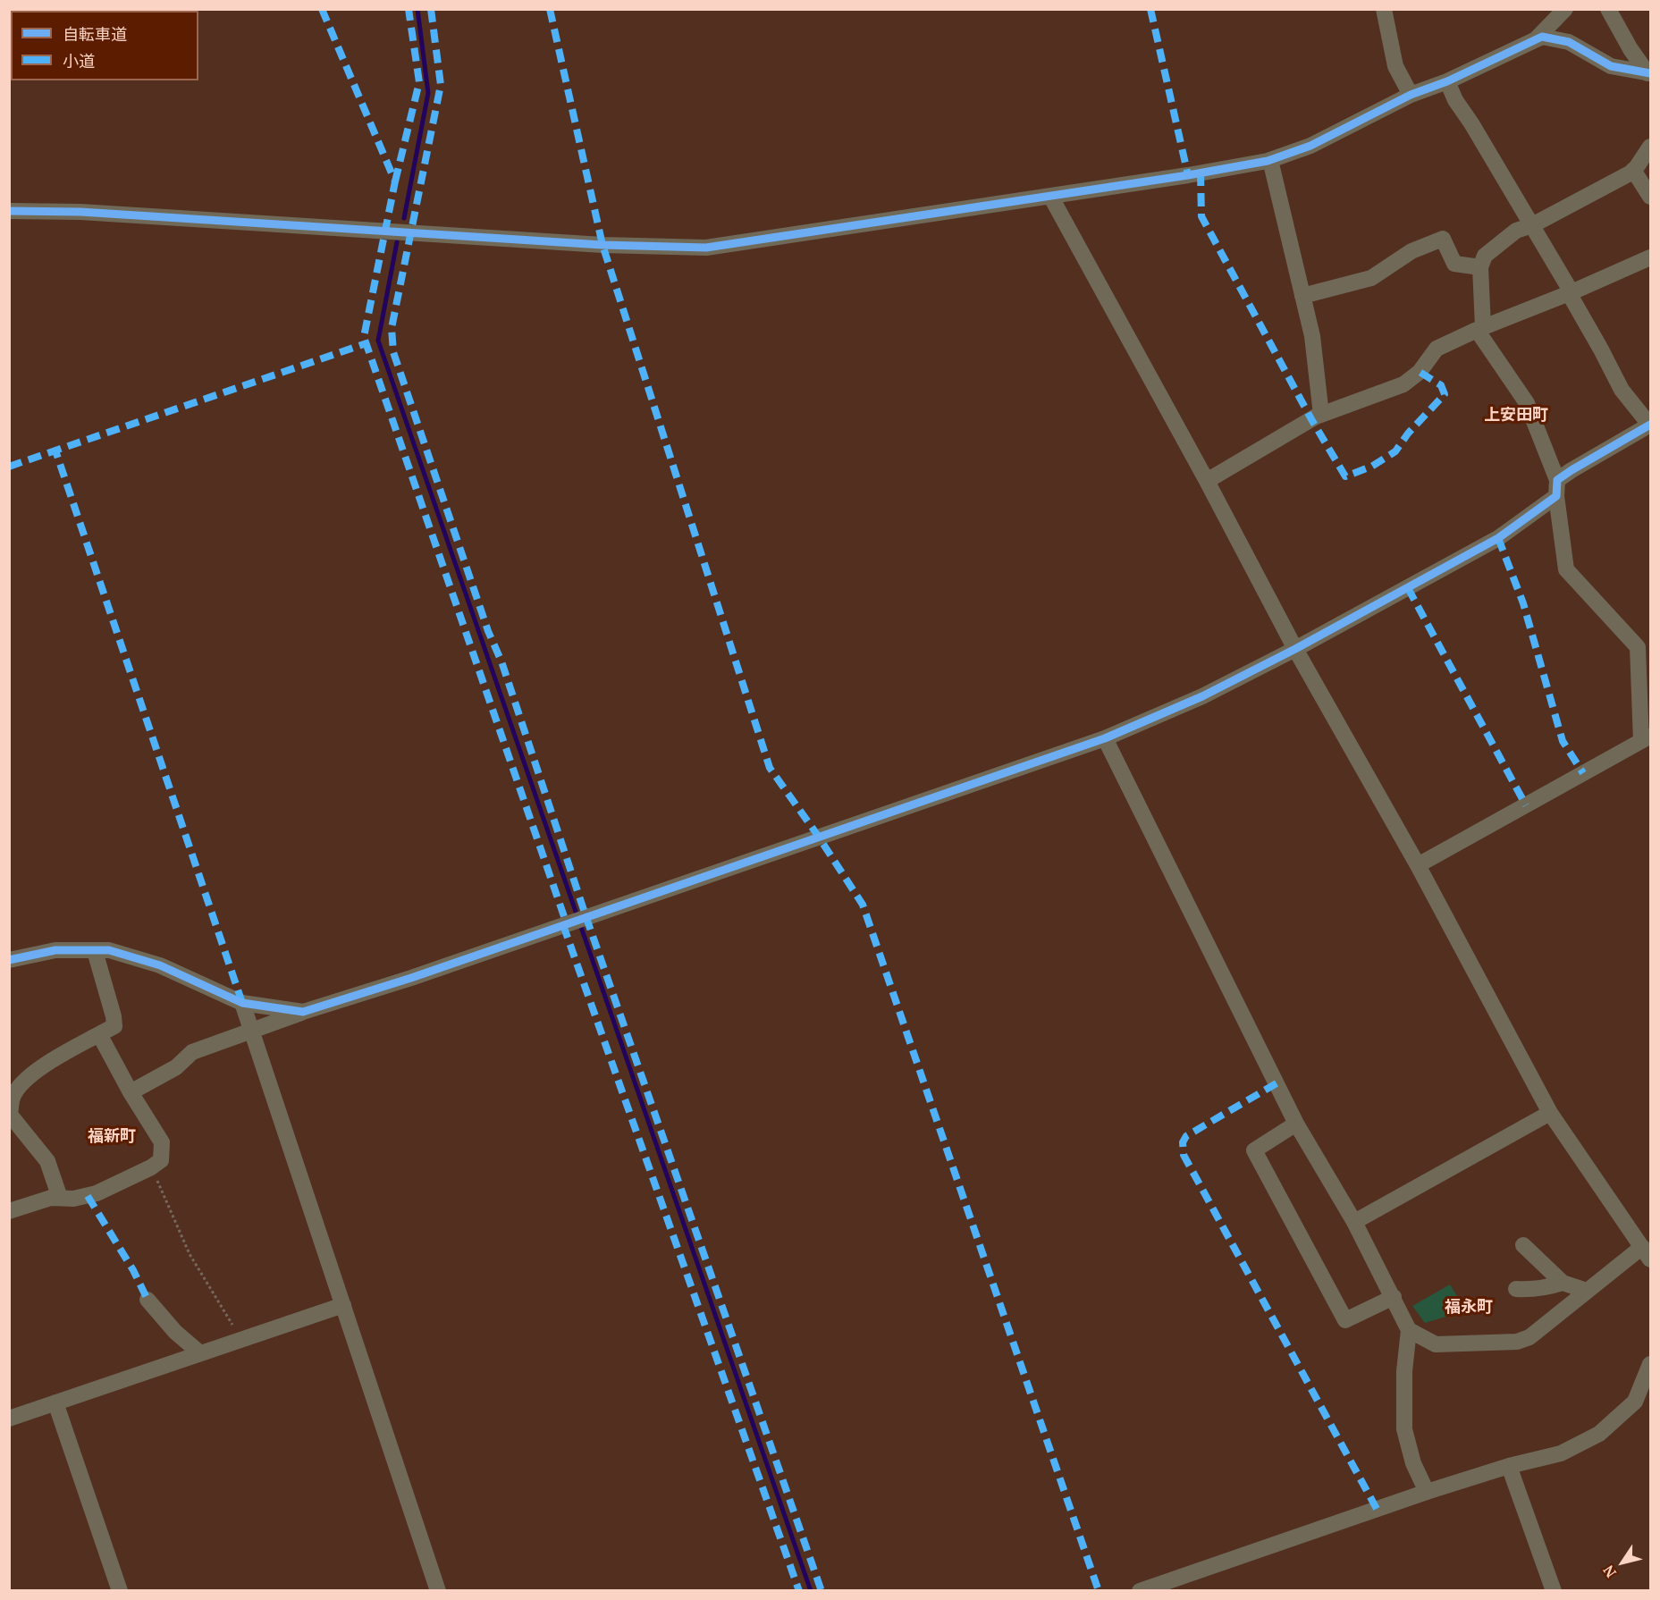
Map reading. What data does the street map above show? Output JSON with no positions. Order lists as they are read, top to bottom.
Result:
{
  "districts": ["上安田町", "福新町", "福永町"],
  "legend": ["自転車道", "小道"],
  "north": "bottom left"
}
